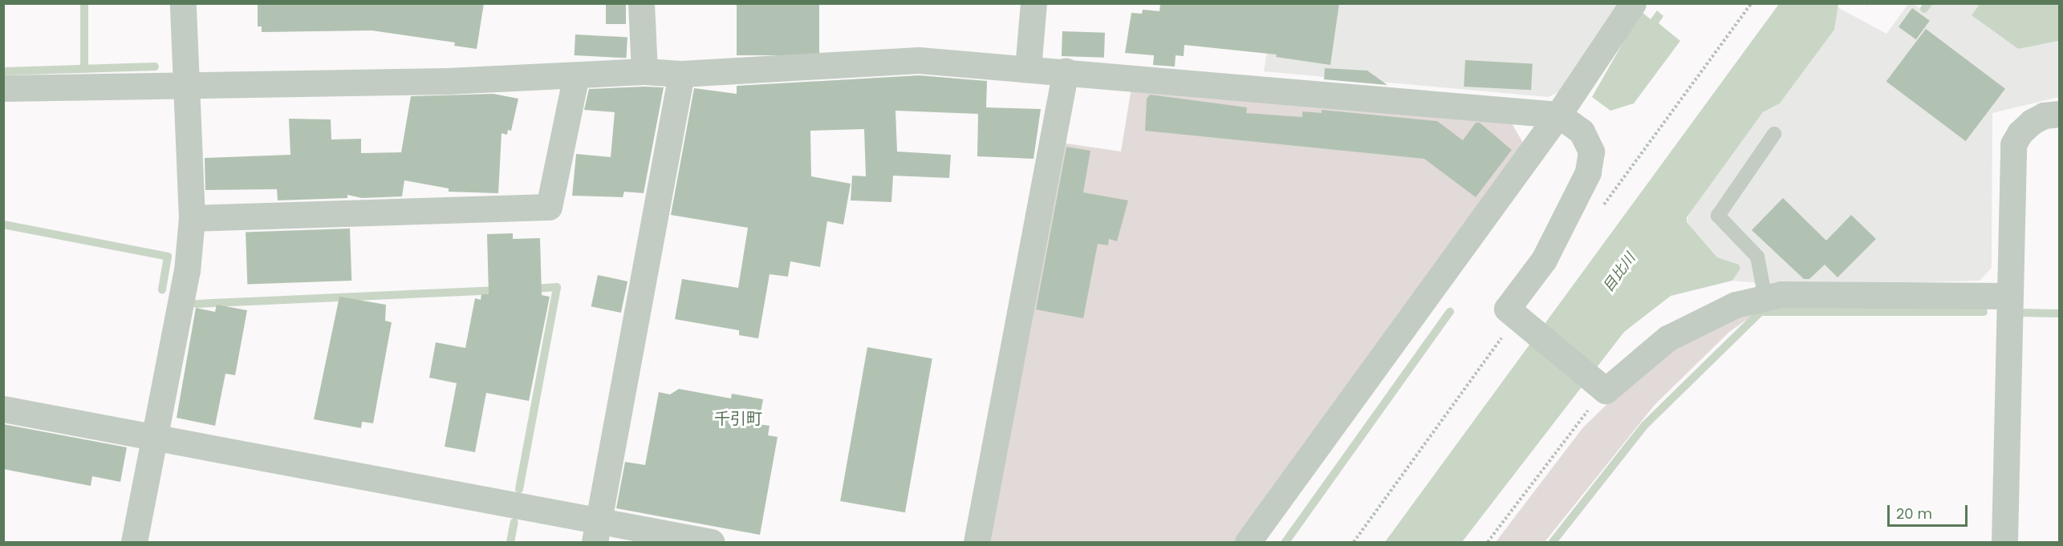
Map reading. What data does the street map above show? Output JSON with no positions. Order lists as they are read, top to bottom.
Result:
{
  "districts": ["千引町"],
  "water": ["目比川"],
  "scale_bar": "20 m"
}
